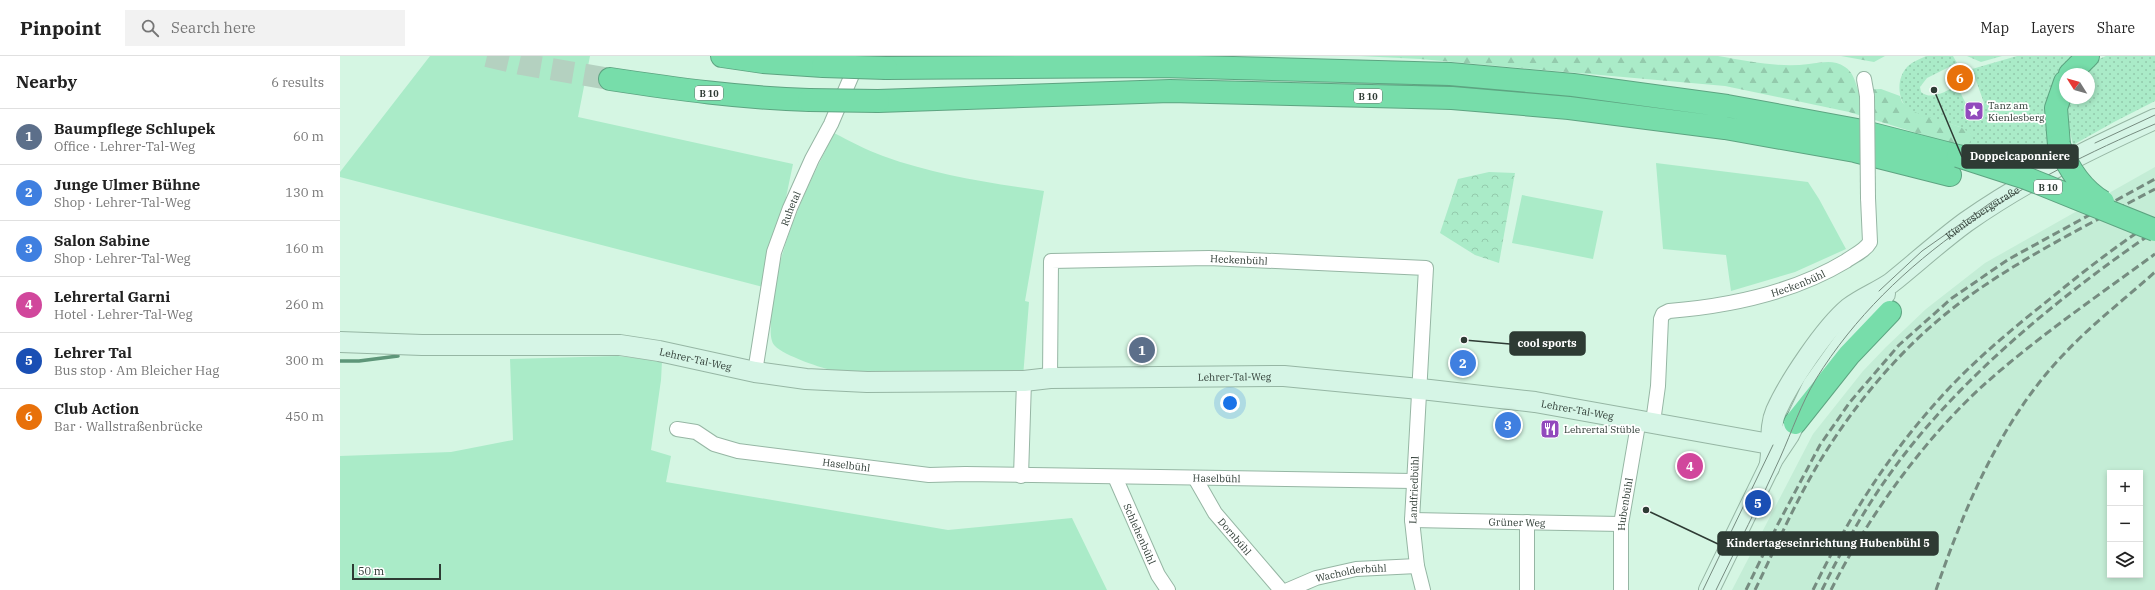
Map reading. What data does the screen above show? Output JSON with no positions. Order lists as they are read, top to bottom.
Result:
{
  "streets": {
    "highway": ["B 10"],
    "street": [
      "Ruhetal",
      "Kienlesbergstraße",
      "Heckenbühl",
      "Lehrer-Tal-Weg",
      "Haselbühl",
      "Landfriedbühl",
      "Hubenbühl",
      "Grüner Weg",
      "Schlehenbühl",
      "Dornbühl",
      "Wacholderbühl"
    ]
  },
  "crossings": [
    ["Ruhetal", "Lehrer-Tal-Weg"],
    ["Kienlesbergstraße", "Lehrer-Tal-Weg"],
    ["Heckenbühl", "Lehrer-Tal-Weg"],
    ["Heckenbühl", "Landfriedbühl"],
    ["Heckenbühl", "Hubenbühl"],
    ["Lehrer-Tal-Weg", "Landfriedbühl"],
    ["Lehrer-Tal-Weg", "Hubenbühl"],
    ["Haselbühl", "Landfriedbühl"],
    ["Haselbühl", "Schlehenbühl"],
    ["Haselbühl", "Dornbühl"],
    ["Landfriedbühl", "Grüner Weg"],
    ["Landfriedbühl", "Wacholderbühl"],
    ["Hubenbühl", "Grüner Weg"]
  ],
  "places": {
    "other": ["Doppelcaponniere", "cool sports", "Kindertageseinrichtung Hubenbühl 5"],
    "place": ["Tanz am Kienlesberg"],
    "restaurant": ["Lehrertal Stüble"]
  },
  "scale_bar": "50 m",
  "north": "top left",
  "page": {
    "header": "Pinpoint",
    "search": "Search here",
    "nav": ["Map", "Layers", "Share"],
    "heading": ["Nearby", "6 results"],
    "pins": [
      "6",
      "1",
      "2",
      "3",
      "4",
      "5"
    ],
    "list": [
      {
        "mark": "1",
        "name": "Baumpflege Schlupek",
        "note": "Office · Lehrer-Tal-Weg",
        "value": "60 m"
      },
      {
        "mark": "2",
        "name": "Junge Ulmer Bühne",
        "note": "Shop · Lehrer-Tal-Weg",
        "value": "130 m"
      },
      {
        "mark": "3",
        "name": "Salon Sabine",
        "note": "Shop · Lehrer-Tal-Weg",
        "value": "160 m"
      },
      {
        "mark": "4",
        "name": "Lehrertal Garni",
        "note": "Hotel · Lehrer-Tal-Weg",
        "value": "260 m"
      },
      {
        "mark": "5",
        "name": "Lehrer Tal",
        "note": "Bus stop · Am Bleicher Hag",
        "value": "300 m"
      },
      {
        "mark": "6",
        "name": "Club Action",
        "note": "Bar · Wallstraßenbrücke",
        "value": "450 m"
      }
    ],
    "map_buttons": ["+", "−"],
    "scale": "50 m"
  }
}
